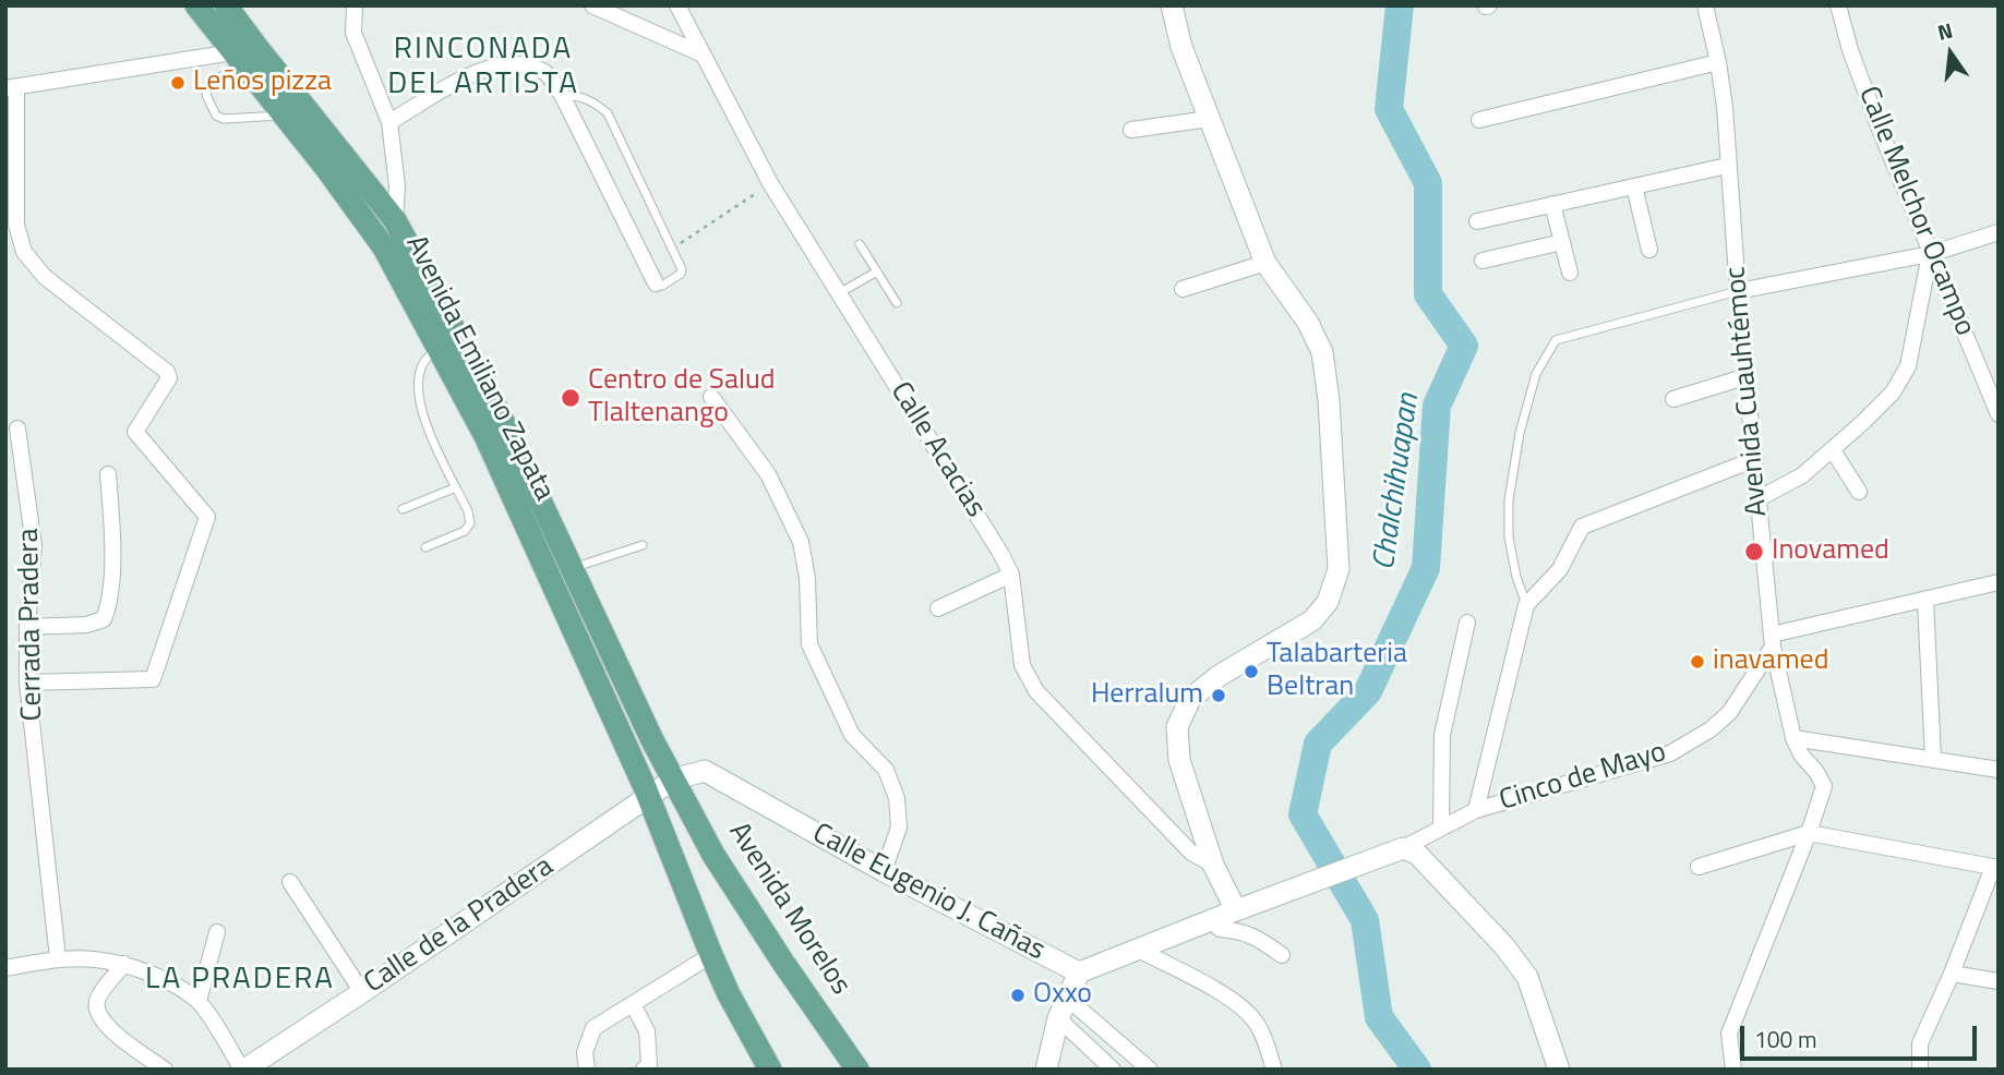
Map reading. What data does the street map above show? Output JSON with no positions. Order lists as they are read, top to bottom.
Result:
{
  "streets": {
    "main road": ["Avenida Emiliano Zapata", "Avenida Morelos"],
    "street": [
      "Calle Melchor Ocampo",
      "Avenida Cuauhtémoc",
      "Calle Acacias",
      "Cerrada Pradera",
      "Cinco de Mayo",
      "Calle Eugenio J. Cañas",
      "Calle de la Pradera"
    ]
  },
  "crossings": [
    ["Avenida Emiliano Zapata", "Calle Eugenio J. Cañas"],
    ["Avenida Emiliano Zapata", "Avenida Morelos"],
    ["Avenida Emiliano Zapata", "Calle de la Pradera"],
    ["Avenida Cuauhtémoc", "Cinco de Mayo"],
    ["Cinco de Mayo", "Calle Eugenio J. Cañas"],
    ["Calle Eugenio J. Cañas", "Avenida Morelos"],
    ["Calle Eugenio J. Cañas", "Calle de la Pradera"],
    ["Avenida Morelos", "Calle de la Pradera"]
  ],
  "districts": ["RINCONADA DEL ARTISTA", "LA PRADERA"],
  "water": ["Chalchihuapan"],
  "places": [
    "Leños pizza",
    "Centro de Salud Tlaltenango",
    "Inovamed",
    "inavamed",
    "Talabarteria Beltran",
    "Herralum",
    "Oxxo"
  ],
  "scale_bar": "100 m",
  "north": "top"
}
